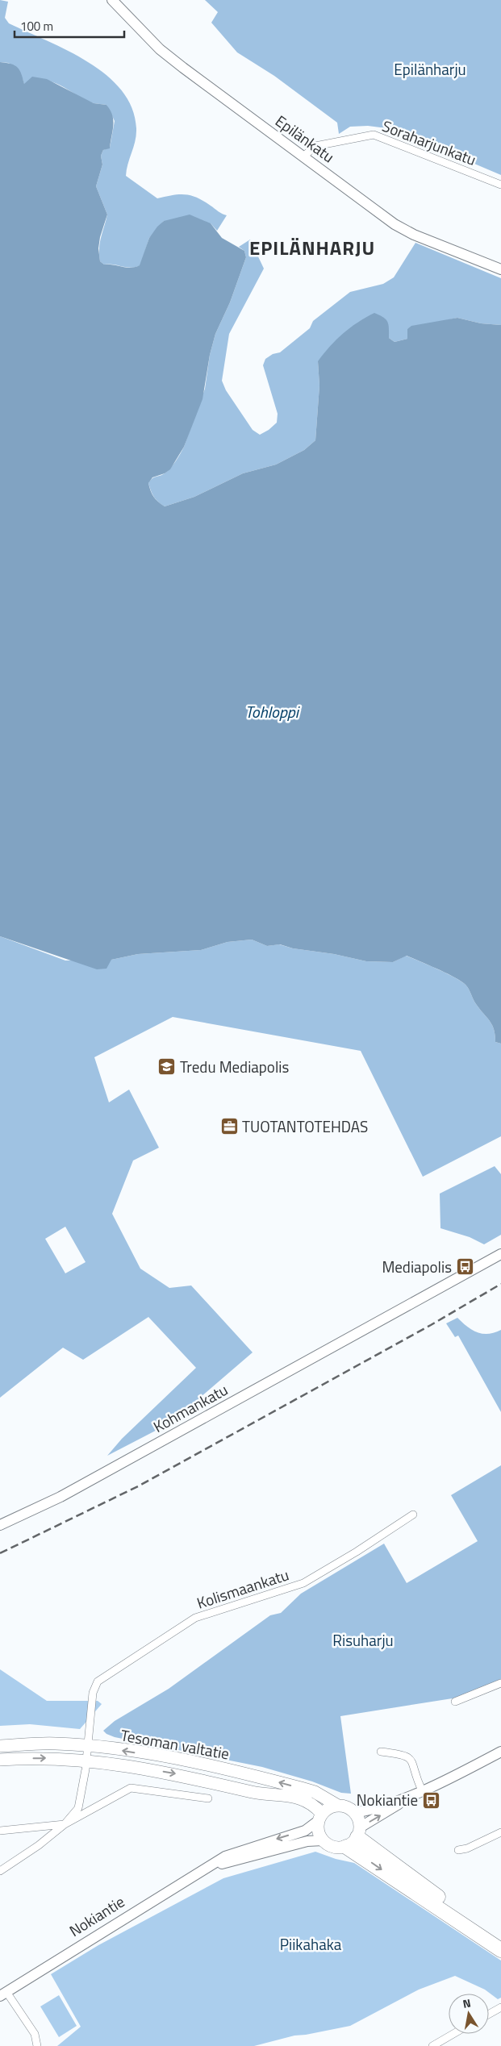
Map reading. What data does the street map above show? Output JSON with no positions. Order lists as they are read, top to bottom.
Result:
{
  "streets": {
    "main road": ["Tesoman valtatie"],
    "street": [
      "Epilänkatu",
      "Soraharjunkatu",
      "Kohmankatu",
      "Kolismaankatu",
      "Nokiantie"
    ]
  },
  "crossings": [
    ["Epilänkatu", "Soraharjunkatu"],
    ["Kolismaankatu", "Tesoman valtatie"],
    ["Tesoman valtatie", "Nokiantie"]
  ],
  "districts": ["EPILÄNHARJU"],
  "water": ["Tohloppi"],
  "parks": ["Epilänharju", "Risuharju", "Piikahaka"],
  "places": {
    "school or university": ["Tredu Mediapolis"],
    "office": ["TUOTANTOTEHDAS"],
    "bus stop": ["Mediapolis", "Nokiantie"]
  },
  "scale_bar": "100 m",
  "north": "top"
}
